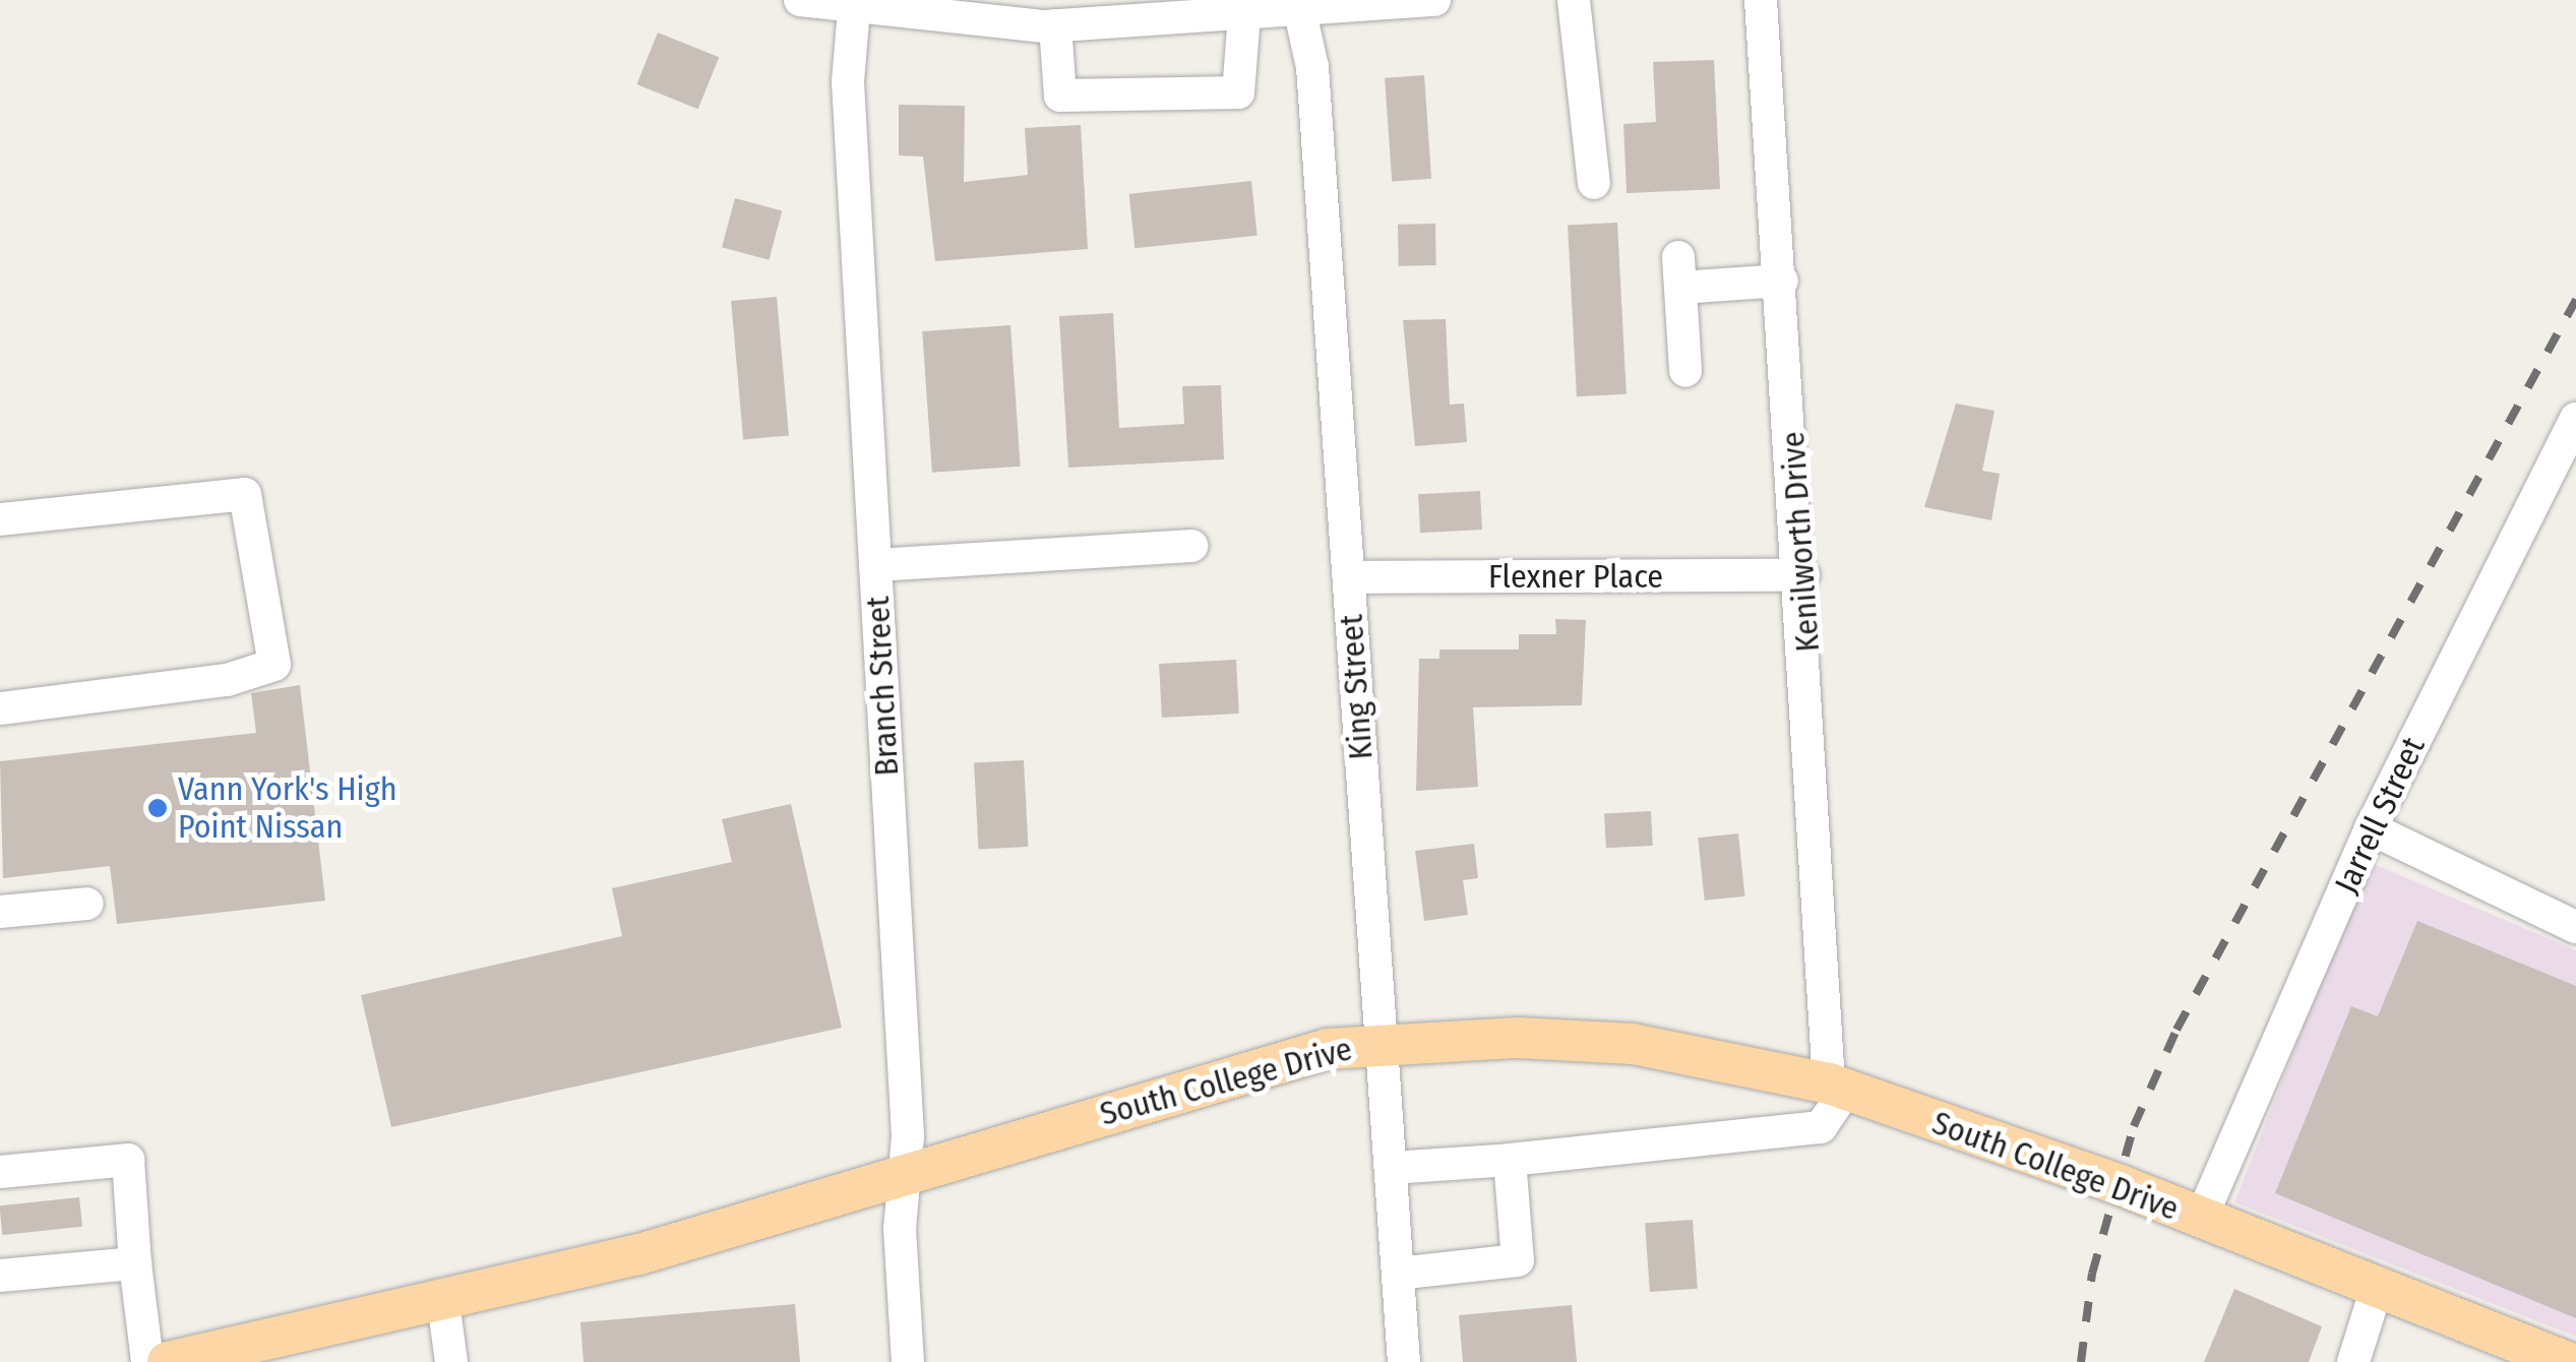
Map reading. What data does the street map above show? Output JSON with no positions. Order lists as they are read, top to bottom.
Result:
{
  "streets": {
    "main road": ["South College Drive"],
    "street": [
      "Kenilworth Drive",
      "Flexner Place",
      "Branch Street",
      "King Street",
      "Jarrell Street"
    ]
  },
  "crossings": [
    ["Kenilworth Drive", "Flexner Place"],
    ["Kenilworth Drive", "South College Drive"],
    ["Flexner Place", "King Street"],
    ["Branch Street", "South College Drive"],
    ["King Street", "South College Drive"],
    ["Jarrell Street", "South College Drive"]
  ],
  "places": ["Vann York's High Point Nissan"]
}
